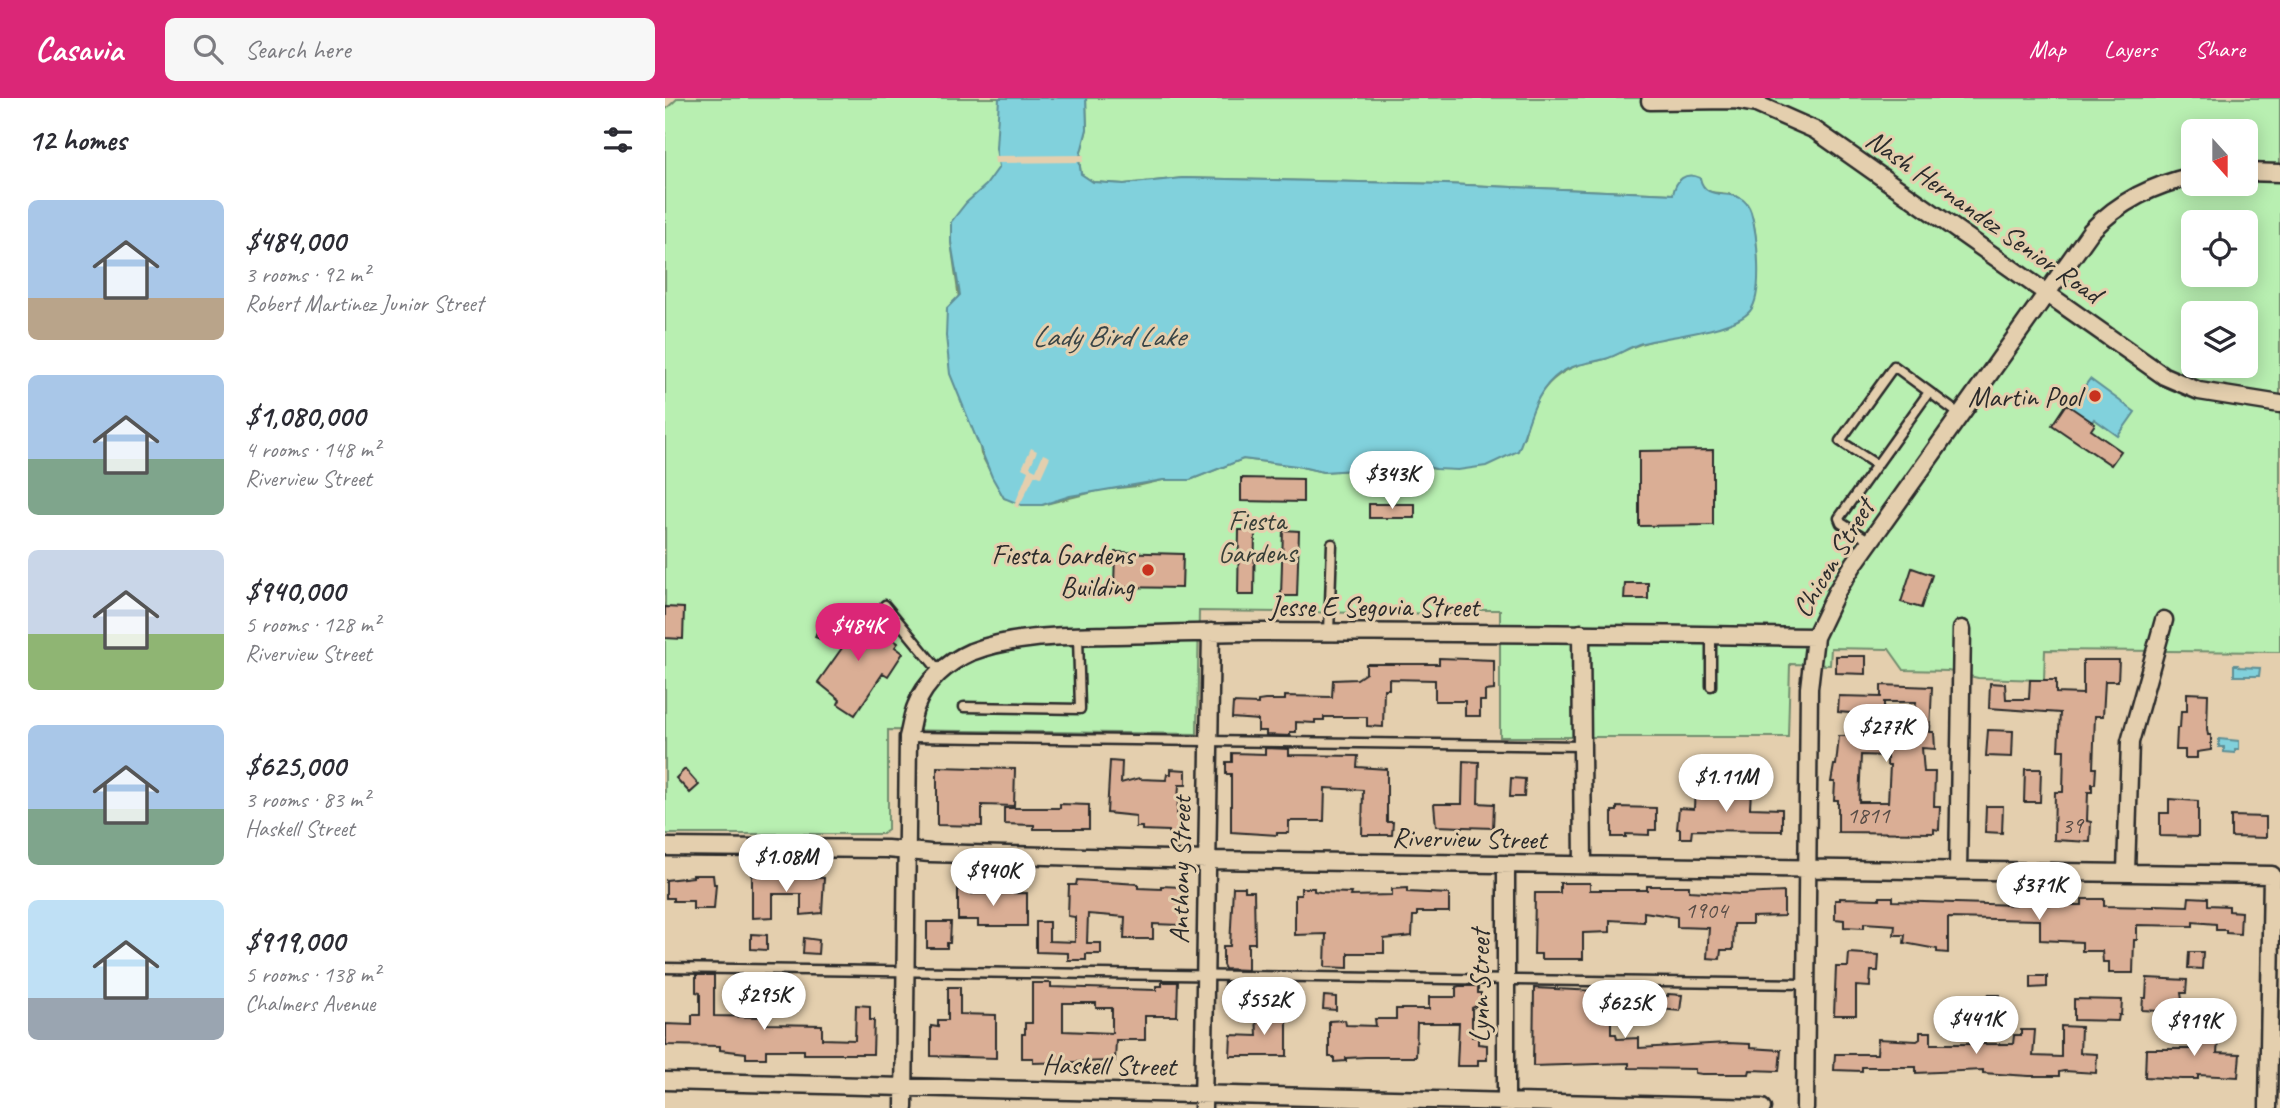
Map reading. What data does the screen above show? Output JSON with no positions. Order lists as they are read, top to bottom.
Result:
{
  "streets": {
    "street": [
      "Nash Hernandez Senior Road",
      "Chicon Street",
      "Jesse E Segovia Street",
      "Riverview Street",
      "Anthony Street",
      "Lynn Street",
      "Haskell Street"
    ]
  },
  "crossings": [
    ["Nash Hernandez Senior Road", "Chicon Street"],
    ["Chicon Street", "Jesse E Segovia Street"],
    ["Chicon Street", "Riverview Street"],
    ["Jesse E Segovia Street", "Anthony Street"],
    ["Riverview Street", "Anthony Street"],
    ["Riverview Street", "Lynn Street"],
    ["Anthony Street", "Haskell Street"],
    ["Lynn Street", "Haskell Street"]
  ],
  "water": ["Lady Bird Lake"],
  "parks": ["Fiesta Gardens"],
  "places": ["Martin Pool", "Fiesta Gardens Building"],
  "house_numbers": ["1811", "39", "1904"],
  "north": "bottom",
  "page": {
    "header": "Casavia",
    "search": "Search here",
    "nav": ["Map", "Layers", "Share"],
    "heading": "12 homes",
    "list": [
      {
        "name": "$484,000",
        "note": "3 rooms · 92 m² · Robert Martinez Junior Street"
      },
      {
        "name": "$1,080,000",
        "note": "4 rooms · 148 m² · Riverview Street"
      },
      {
        "name": "$940,000",
        "note": "5 rooms · 128 m² · Riverview Street"
      },
      {
        "name": "$625,000",
        "note": "3 rooms · 83 m² · Haskell Street"
      },
      {
        "name": "$919,000",
        "note": "5 rooms · 138 m² · Chalmers Avenue"
      }
    ],
    "price": [
      "$343K",
      "$484K",
      "$277K",
      "$1.11M",
      "$1.08M",
      "$940K",
      "$371K",
      "$295K",
      "$552K",
      "$625K",
      "$441K",
      "$919K"
    ]
  }
}
